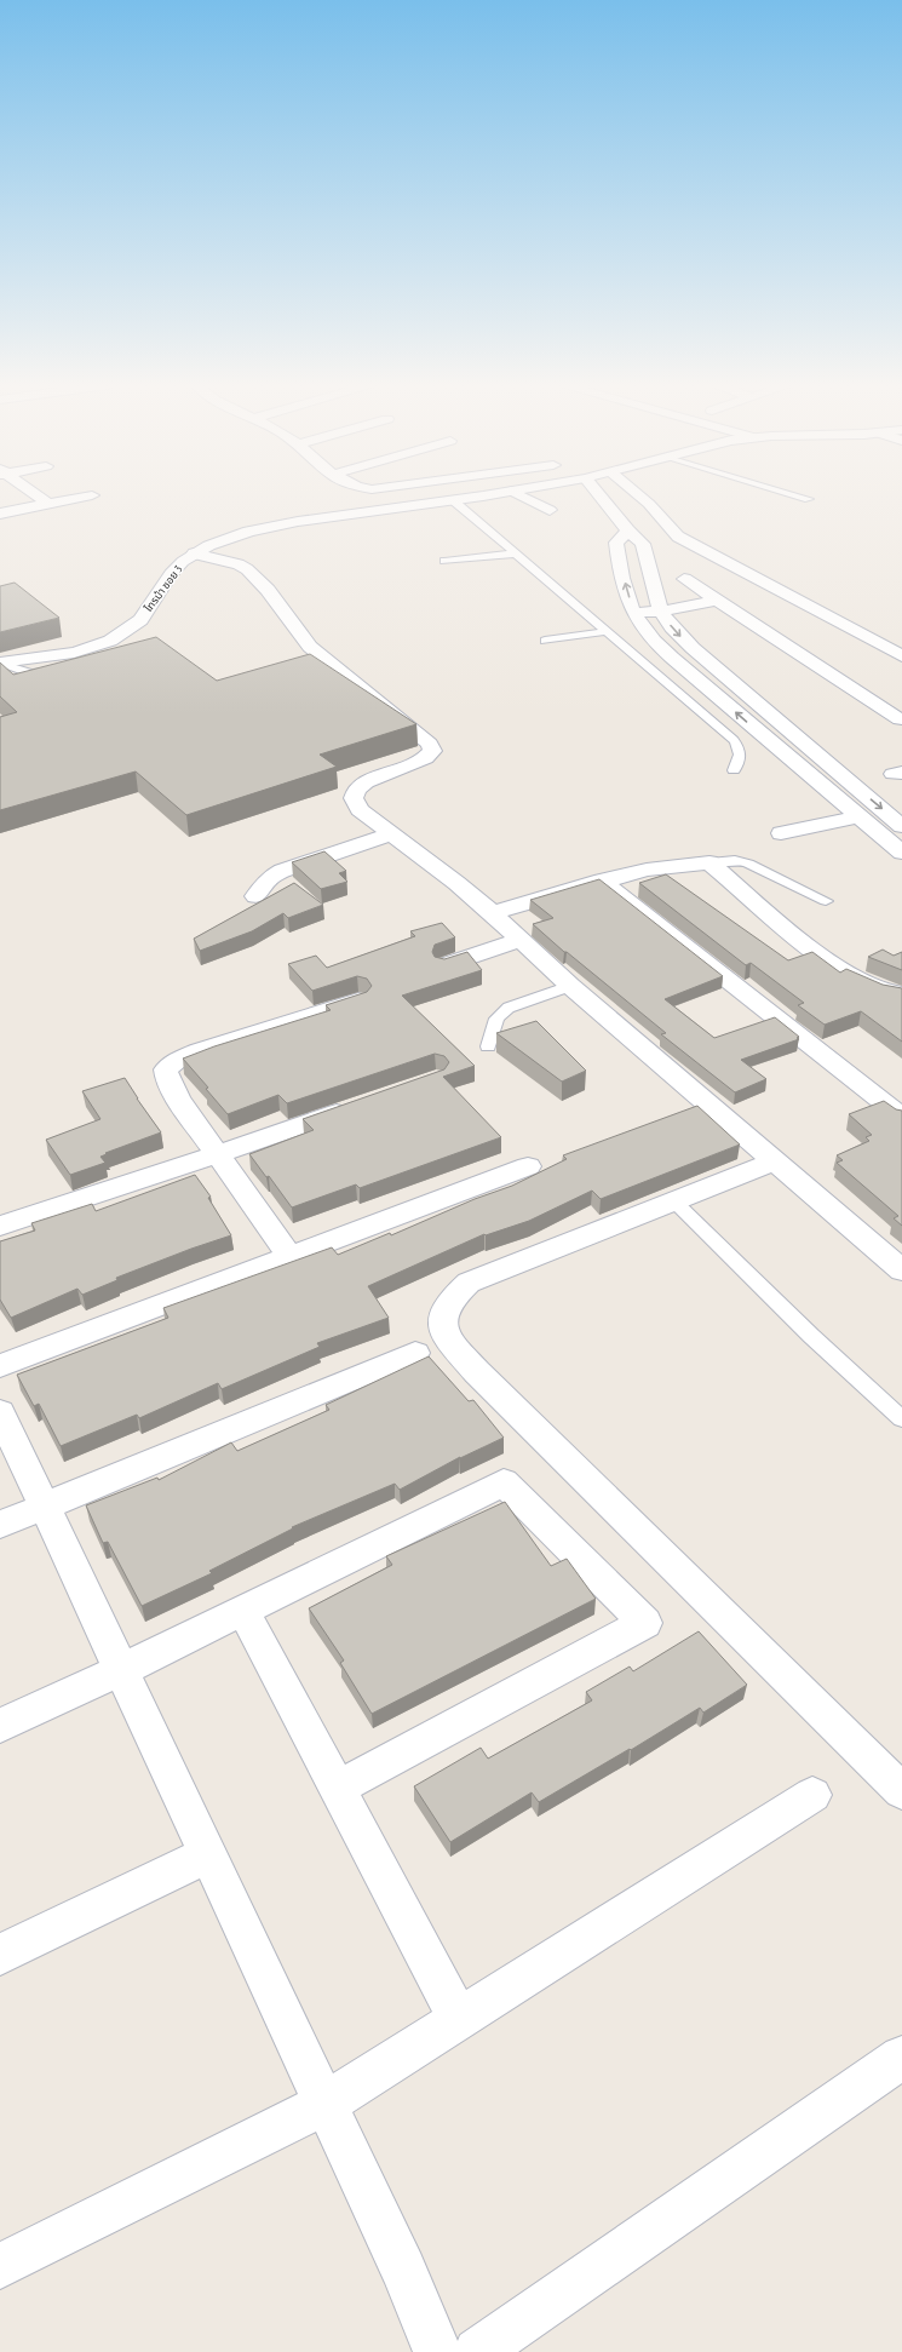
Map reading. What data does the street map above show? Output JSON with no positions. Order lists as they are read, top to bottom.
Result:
{
  "streets": {
    "street": ["ไทรม้า ซอย 3"]
  }
}
